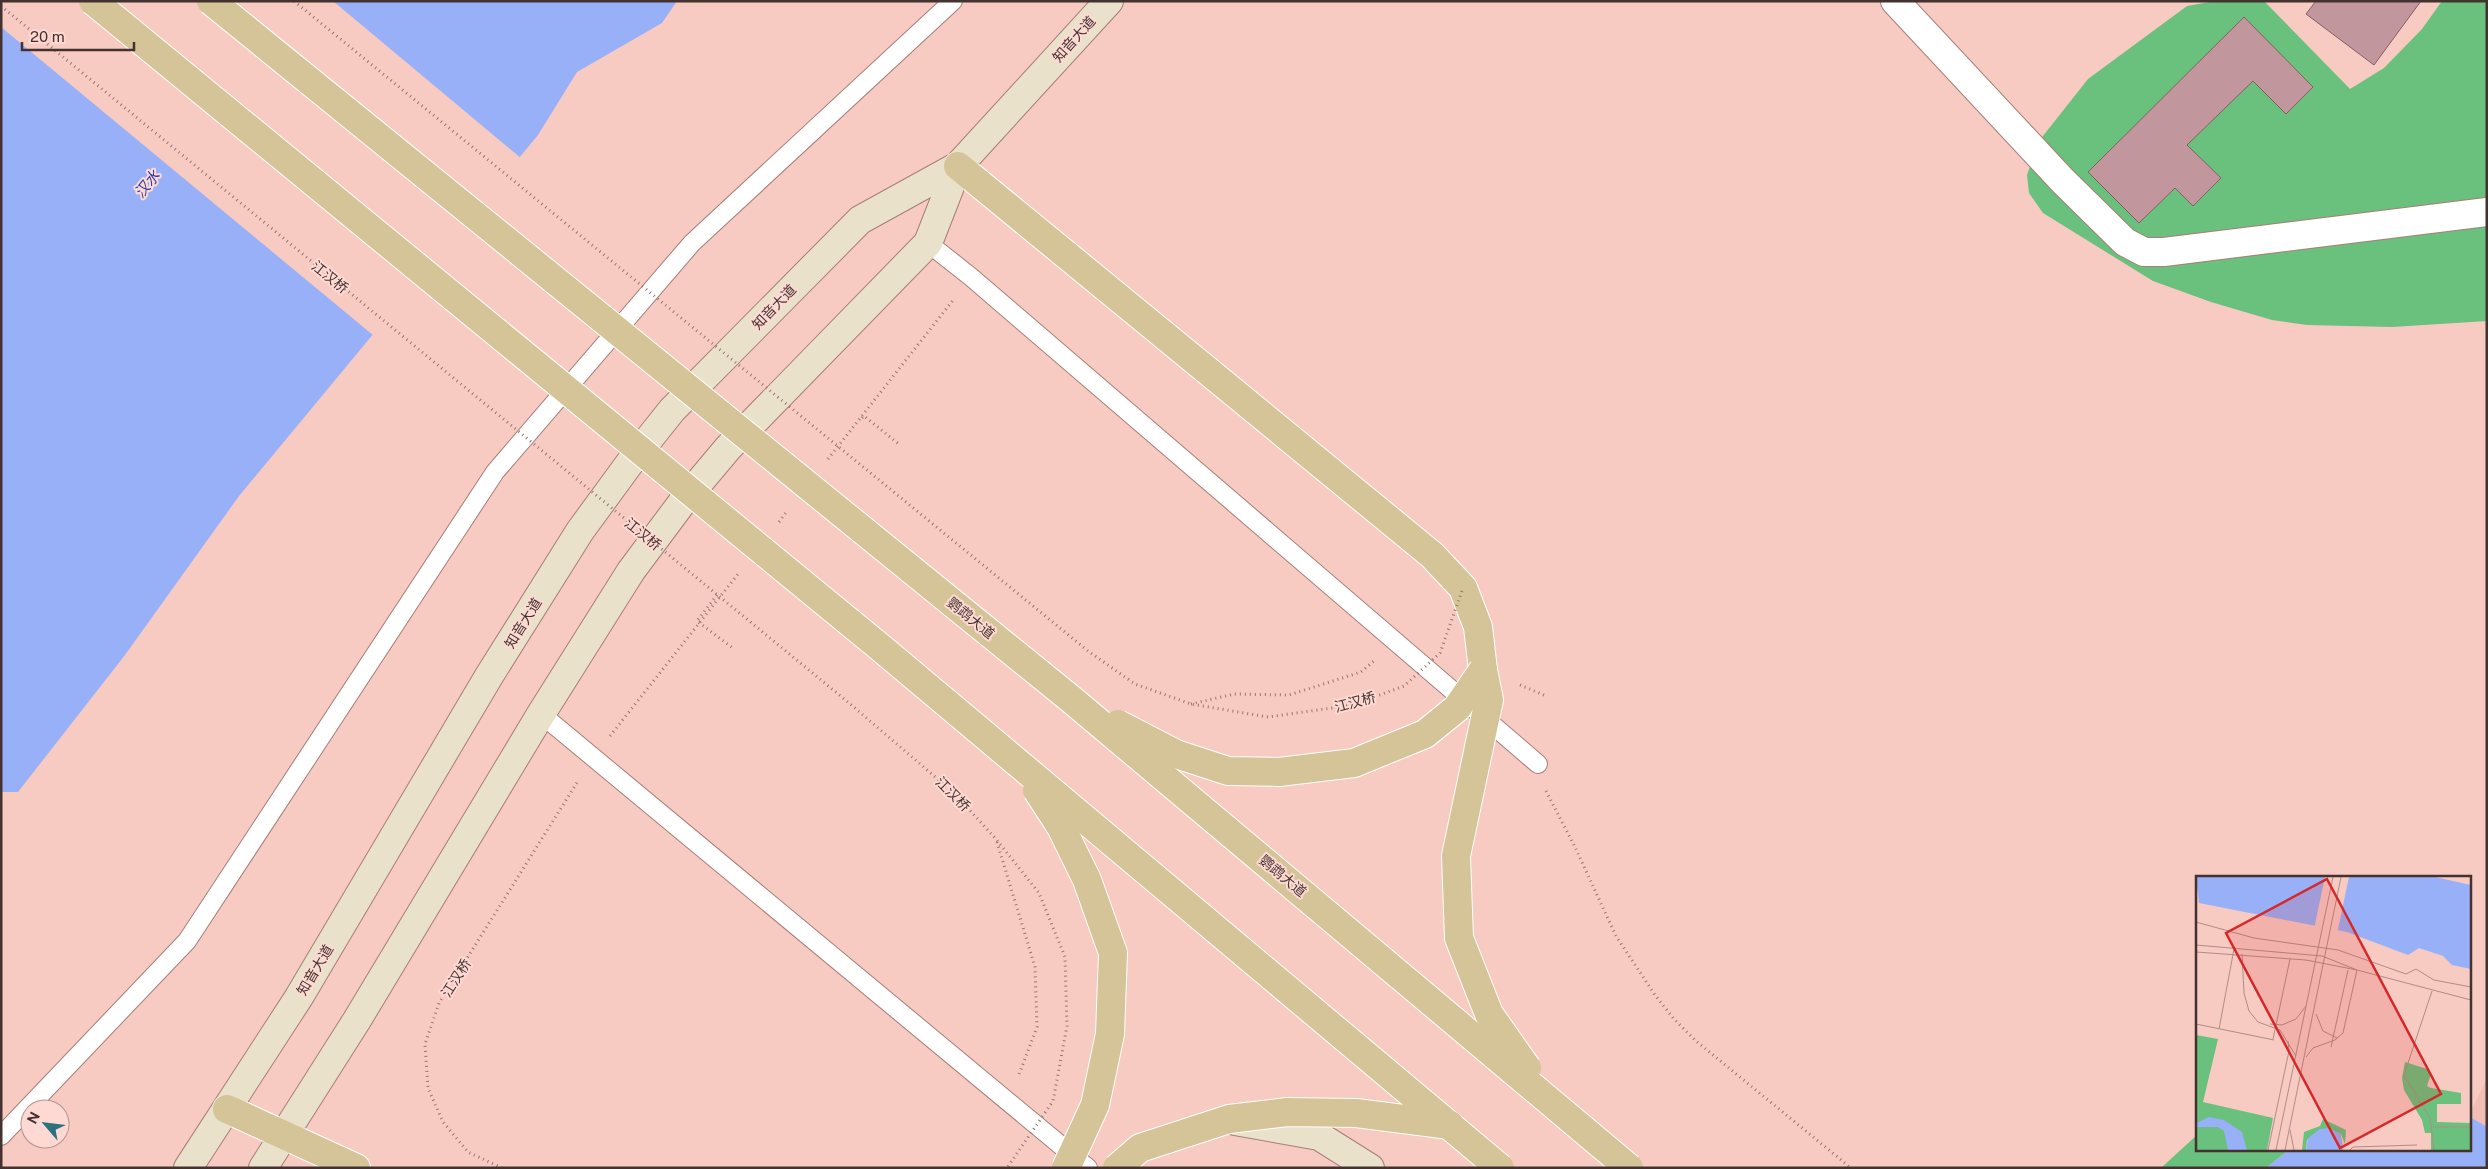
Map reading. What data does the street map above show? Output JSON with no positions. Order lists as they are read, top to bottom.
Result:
{
  "streets": {
    "main road": ["知音大道", "鹦鹉大道"],
    "path": ["江汉桥"]
  },
  "water": ["汉水"],
  "scale_bar": "20 m",
  "north": "top left"
}
